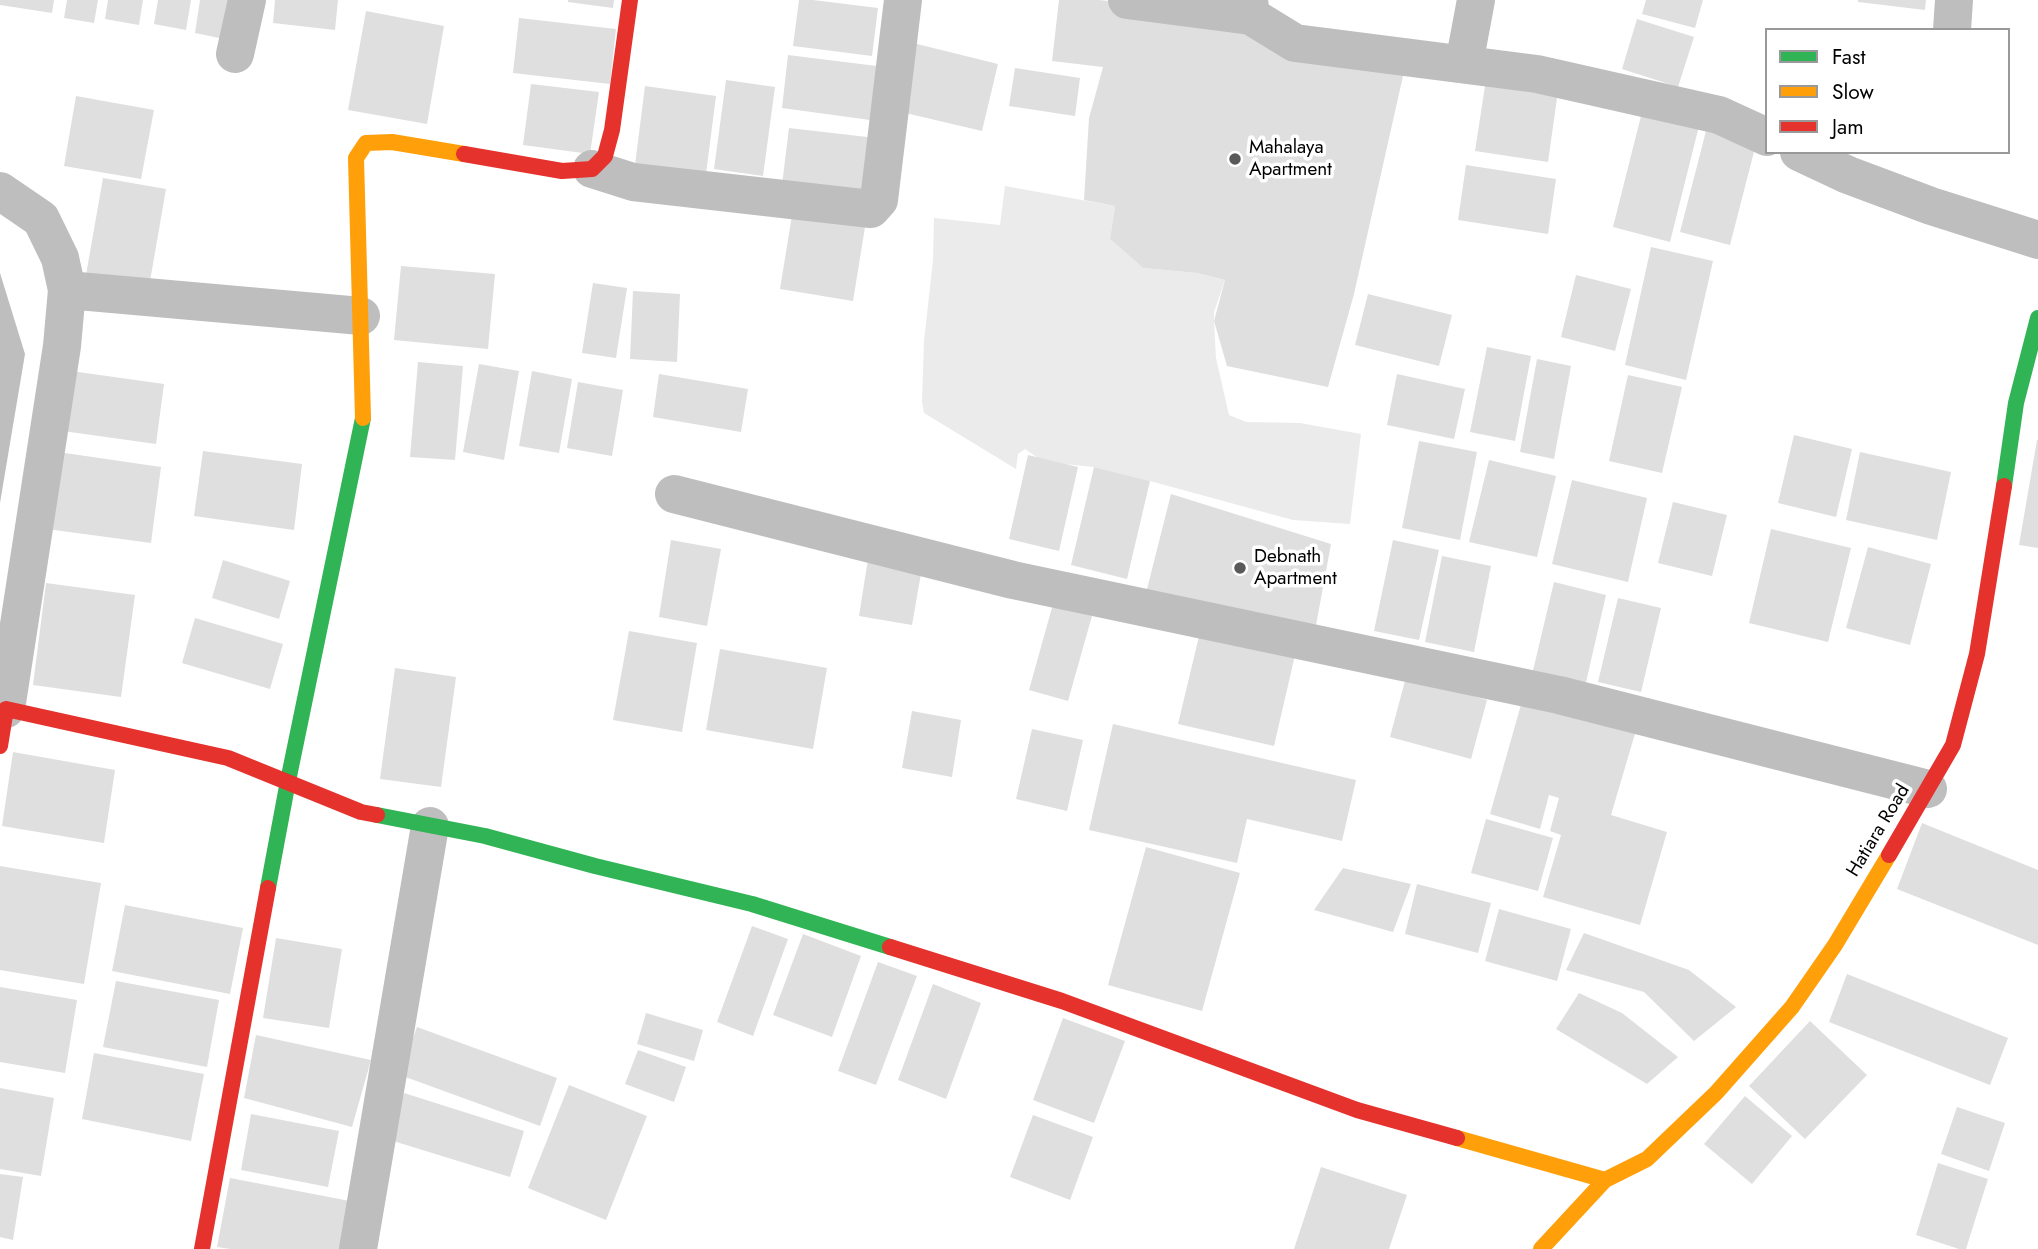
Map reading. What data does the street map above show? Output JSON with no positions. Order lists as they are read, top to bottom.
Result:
{
  "streets": {
    "street": ["Hatiara Road"]
  },
  "places": ["Mahalaya Apartment", "Debnath Apartment"],
  "legend": ["Fast", "Slow", "Jam"]
}
